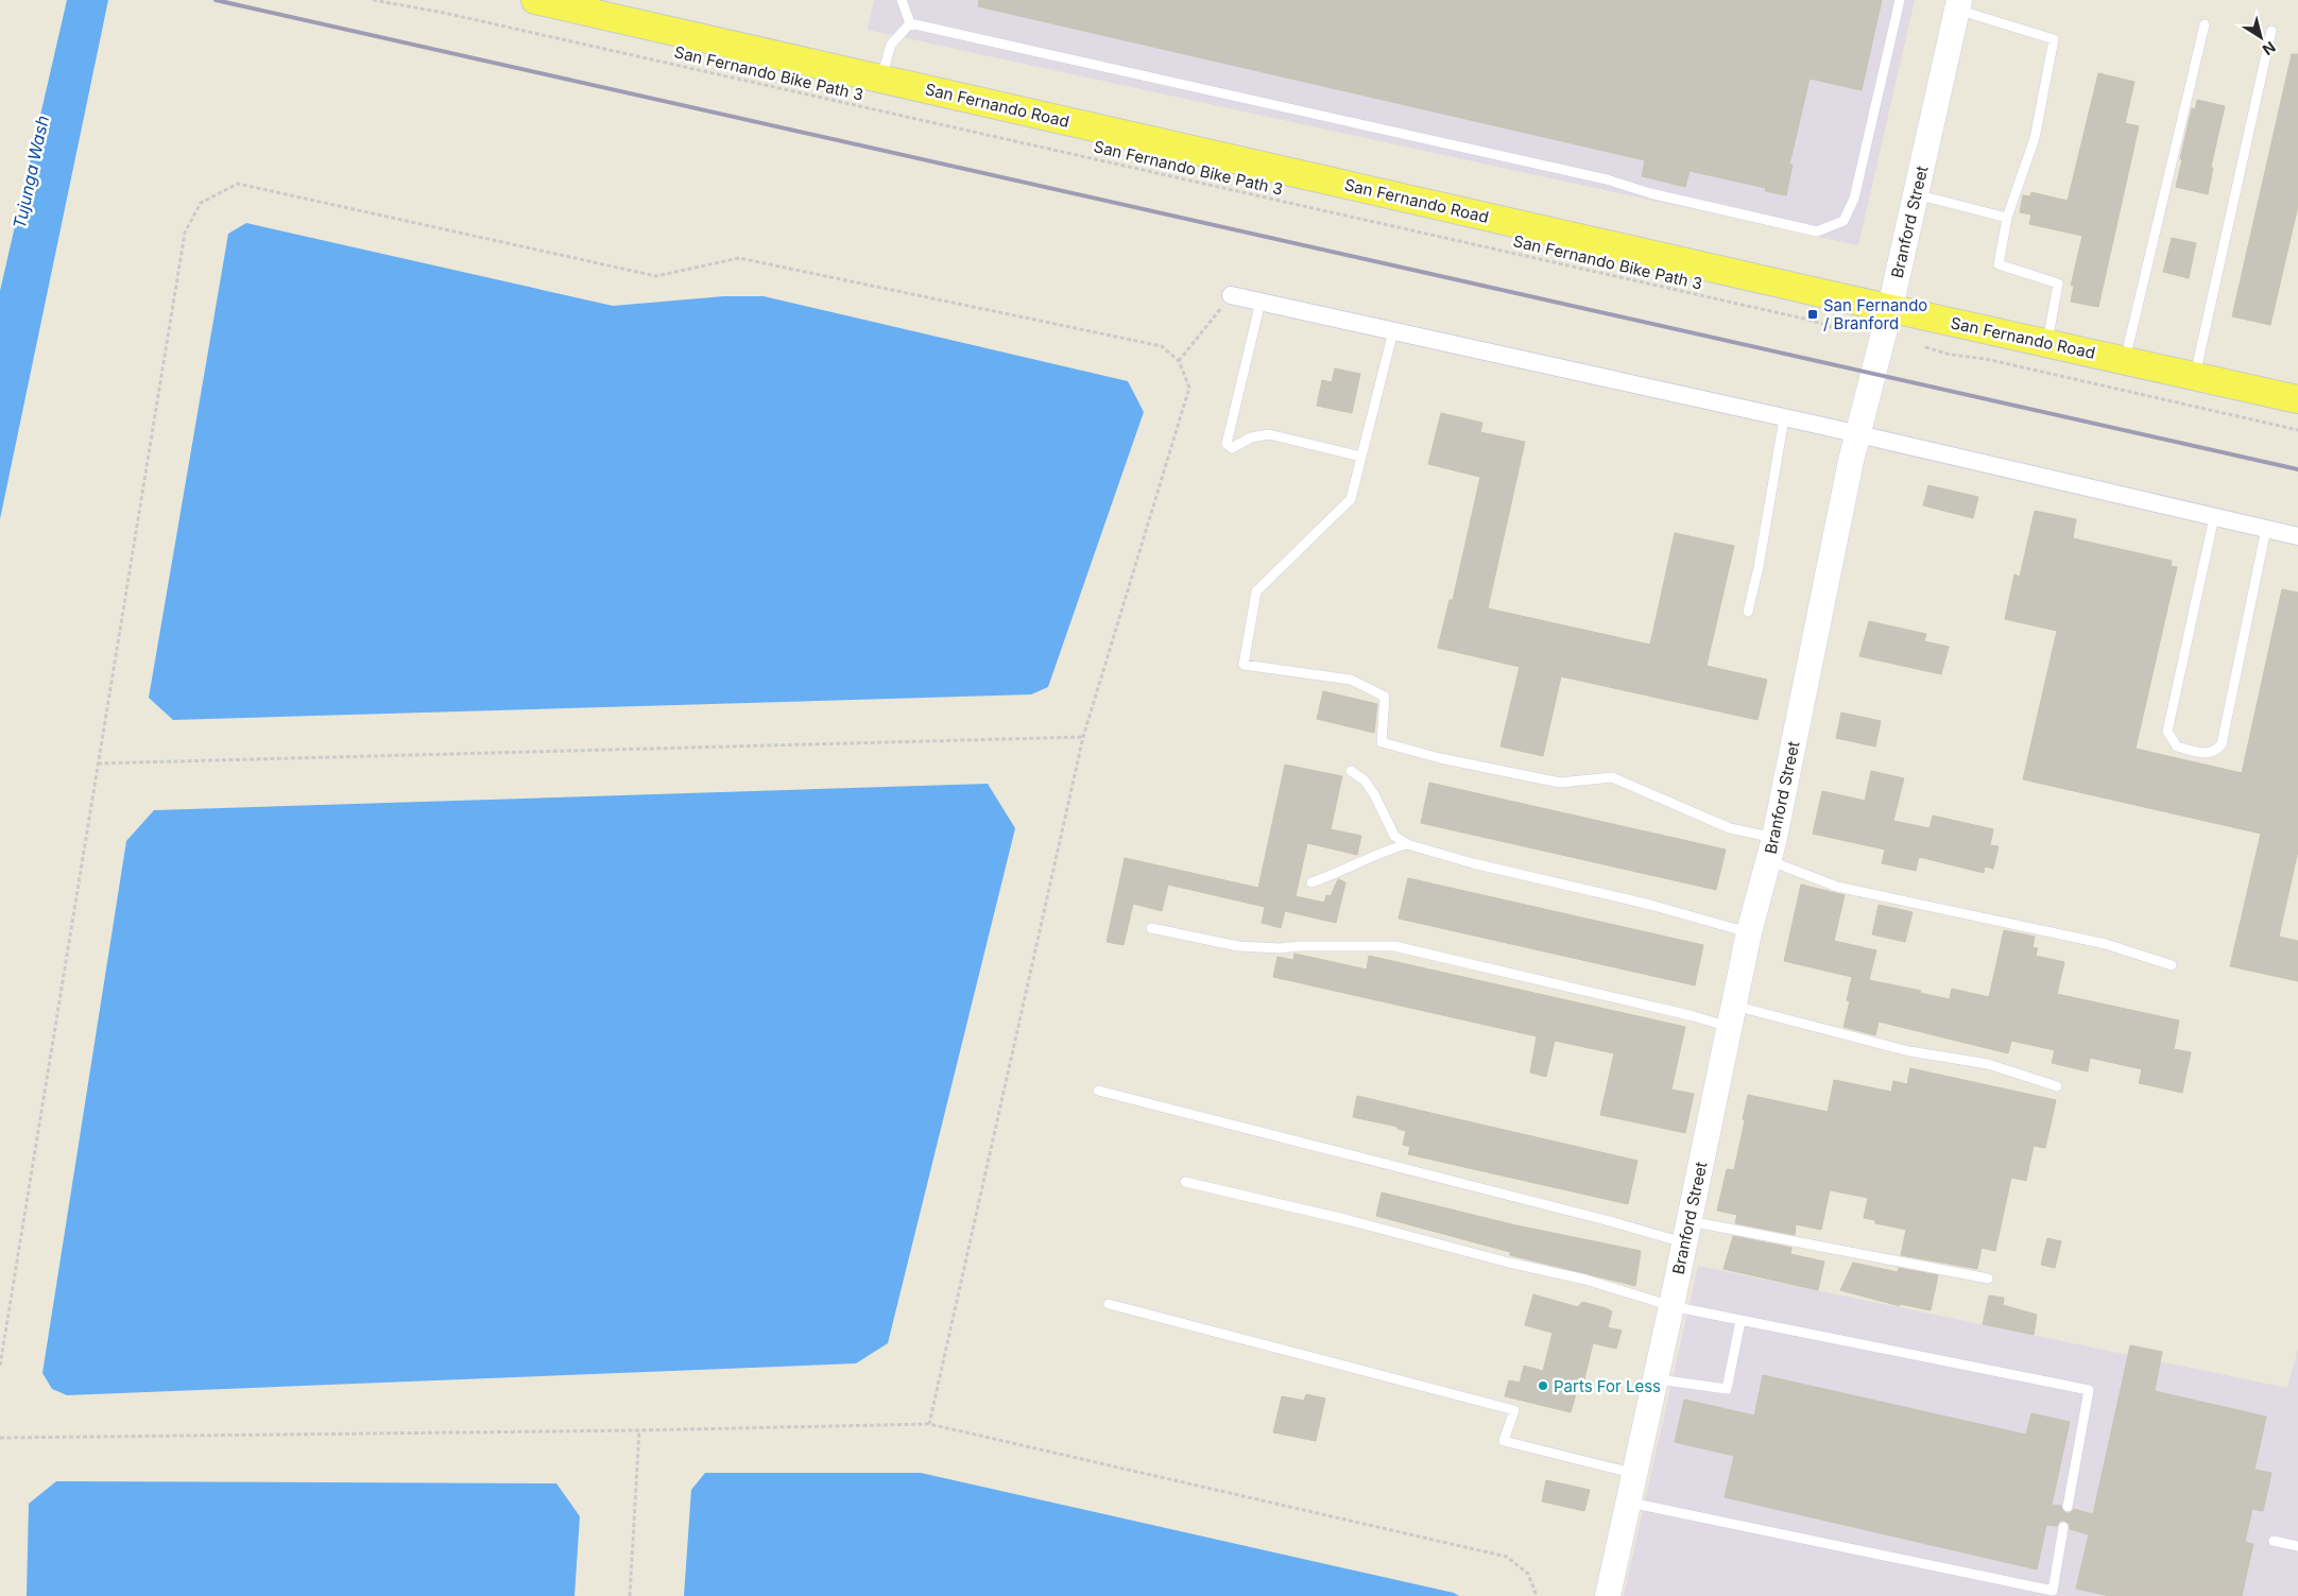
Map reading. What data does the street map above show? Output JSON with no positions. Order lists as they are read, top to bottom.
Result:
{
  "streets": {
    "main road": ["San Fernando Road", "Branford Street"],
    "path": ["San Fernando Bike Path 3"]
  },
  "crossings": [
    ["San Fernando Road", "Branford Street"]
  ],
  "water": ["Tujunga Wash"],
  "places": {
    "transit": ["San Fernando / Branford"],
    "other": ["Parts For Less"]
  },
  "north": "bottom right"
}
